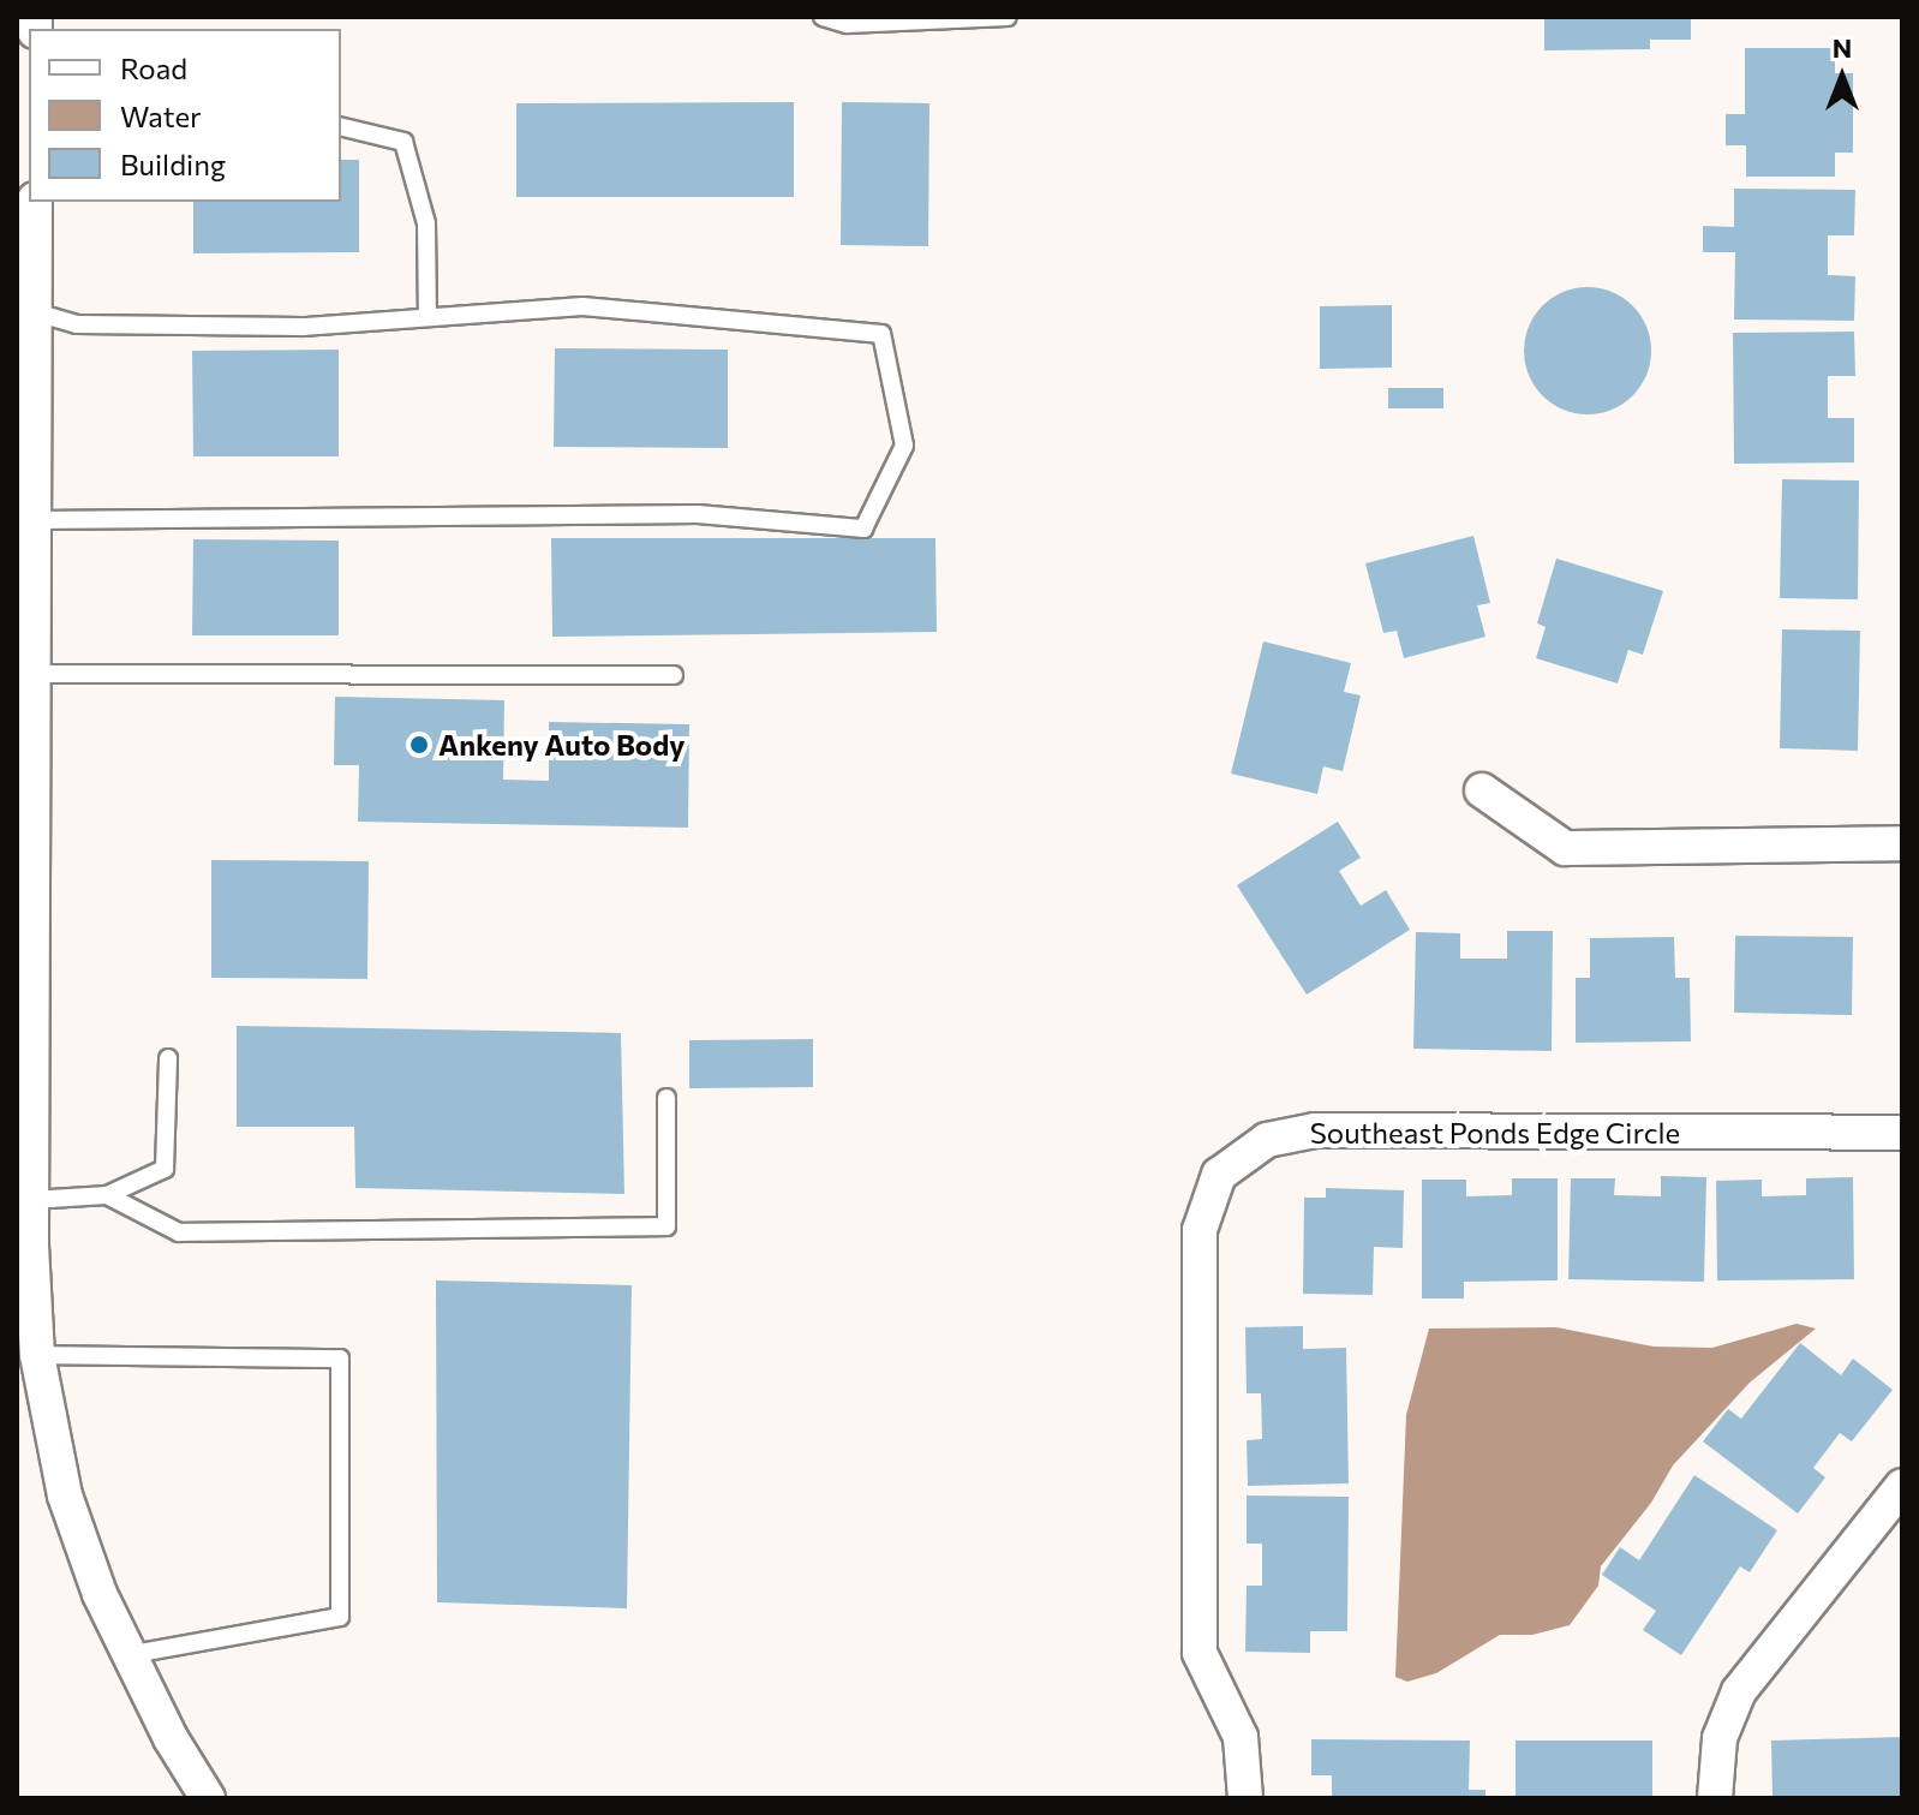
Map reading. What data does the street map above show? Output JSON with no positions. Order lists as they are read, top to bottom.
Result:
{
  "streets": {
    "street": ["Southeast Ponds Edge Circle"]
  },
  "places": ["Ankeny Auto Body"],
  "legend": ["Road", "Water", "Building"],
  "north": "top"
}
